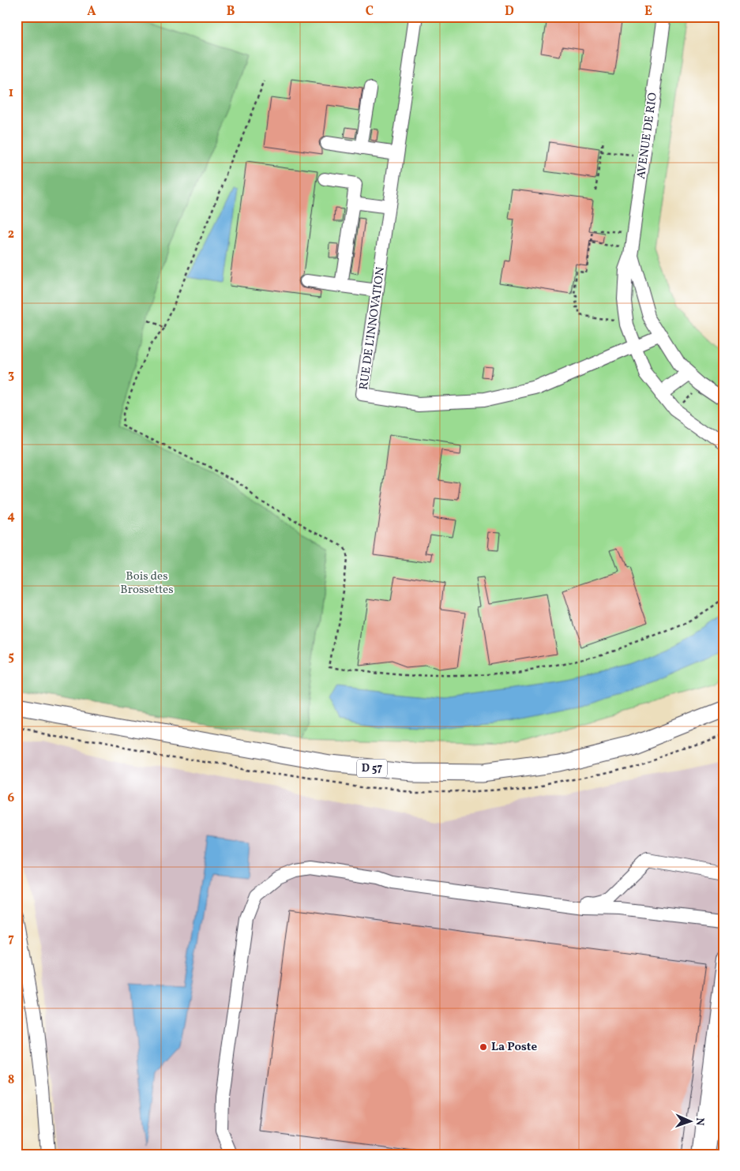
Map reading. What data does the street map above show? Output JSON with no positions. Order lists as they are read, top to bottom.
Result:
{
  "streets": {
    "main road": ["D 57"],
    "street": ["AVENUE DE RIO", "RUE DE L'INNOVATION"]
  },
  "crossings": [
    ["AVENUE DE RIO", "RUE DE L'INNOVATION"]
  ],
  "parks": ["Bois des Brossettes"],
  "places": ["La Poste"],
  "north": "right",
  "grid": {
    "columns": [
      "A",
      "B",
      "C",
      "D",
      "E"
    ],
    "rows": [
      "1",
      "2",
      "3",
      "4",
      "5",
      "6",
      "7",
      "8"
    ]
  }
}
